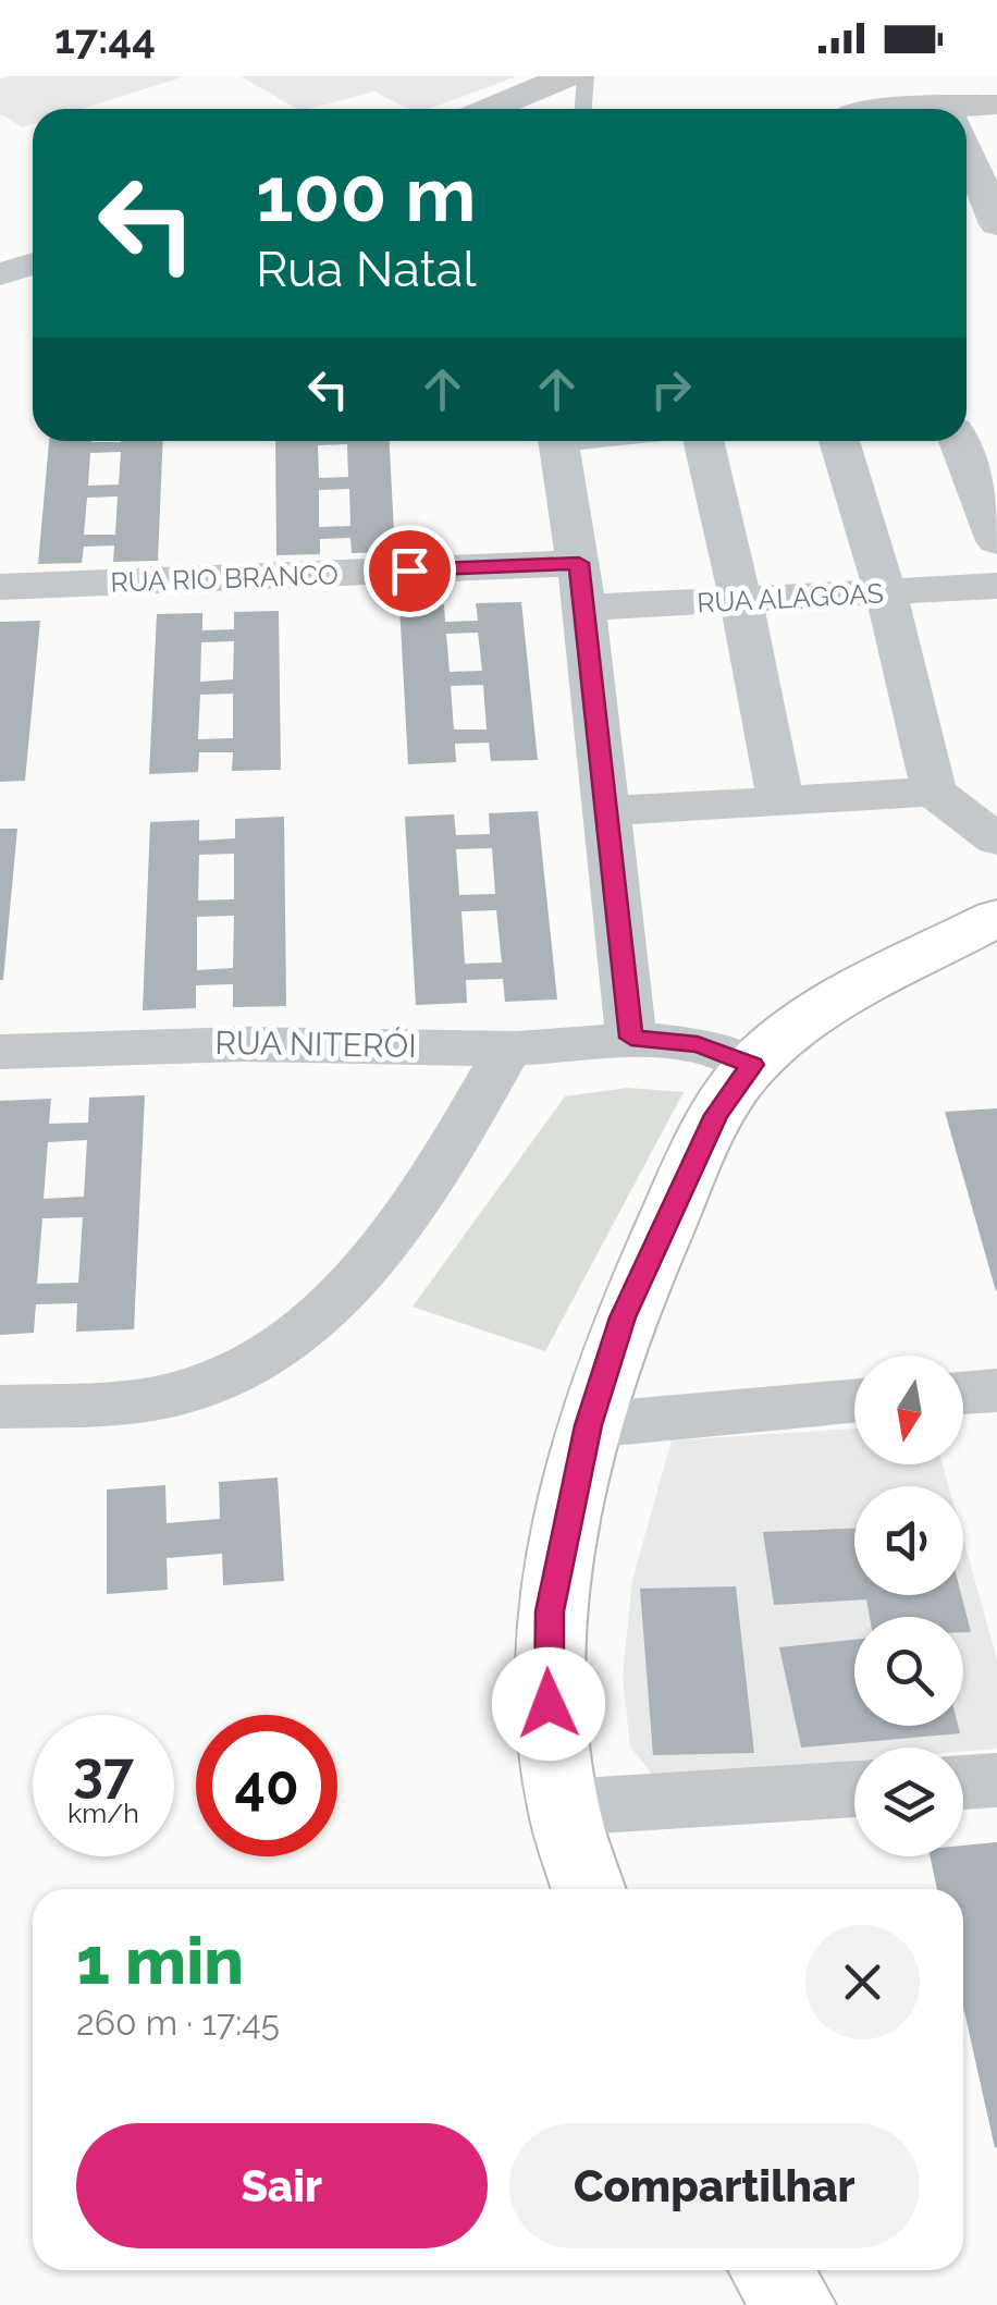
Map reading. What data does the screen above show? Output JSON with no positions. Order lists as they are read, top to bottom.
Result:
{
  "streets": {
    "street": ["RUA RIO BRANCO", "RUA ALAGOAS", "RUA NITERÓI"]
  },
  "crossings": [
    ["RUA RIO BRANCO", "RUA ALAGOAS"]
  ],
  "north": "bottom",
  "page": {
    "status": "17:44",
    "turn": ["100 m", "Rua Natal"],
    "speed": "37 km/h",
    "limit": "40",
    "heading": ["1 min", "260 m · 17:45"],
    "buttons": ["Sair", "Compartilhar"]
  }
}
